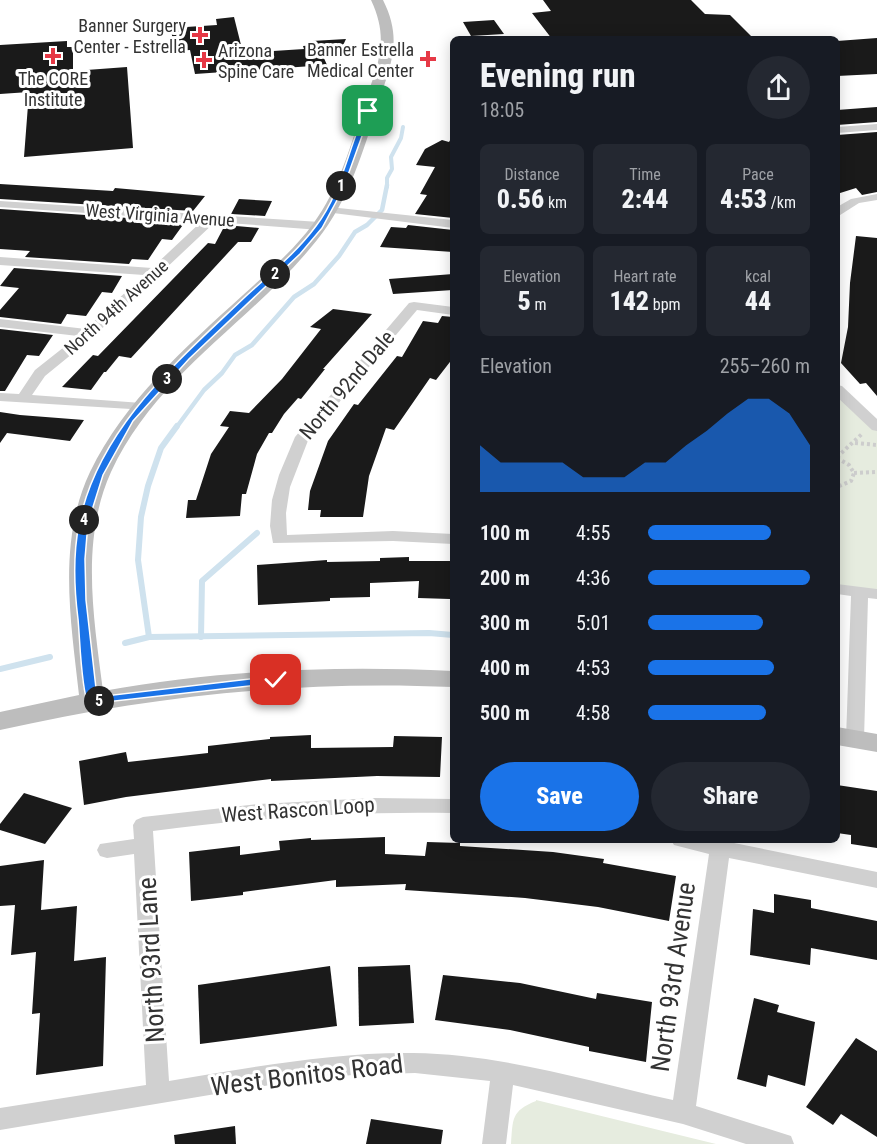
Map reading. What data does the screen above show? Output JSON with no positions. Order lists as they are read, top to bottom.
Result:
{
  "streets": {
    "street": [
      "West Virginia Avenue",
      "North 94th Avenue",
      "North 92nd Dale",
      "West Rascon Loop",
      "North 93rd Lane",
      "North 93rd Avenue",
      "West Bonitos Road"
    ]
  },
  "crossings": [
    ["West Virginia Avenue", "North 94th Avenue"],
    ["West Rascon Loop", "North 93rd Lane"],
    ["North 93rd Lane", "West Bonitos Road"],
    ["North 93rd Avenue", "West Bonitos Road"]
  ],
  "places": {
    "health": [
      "Banner Surgery Center - Estrella",
      "The CORE Institute",
      "Banner Estrella Medical Center",
      "Arizona Spine Care"
    ]
  },
  "page": {
    "heading": ["Evening run", "18:05"],
    "stats": [
      ["Distance", "0.56 km"],
      ["Time", "2:44"],
      ["Pace", "4:53 /km"],
      ["Elevation", "5 m"],
      ["Heart rate", "142 bpm"],
      ["kcal", "44"]
    ],
    "pins": [
      "1",
      "2",
      "3",
      "4",
      "5"
    ],
    "chart": ["Elevation", "255–260 m"],
    "list": [
      {
        "name": "100 m",
        "note": "4:55"
      },
      {
        "name": "200 m",
        "note": "4:36"
      },
      {
        "name": "300 m",
        "note": "5:01"
      },
      {
        "name": "400 m",
        "note": "4:53"
      },
      {
        "name": "500 m",
        "note": "4:58"
      }
    ],
    "buttons": ["Save", "Share"]
  }
}
